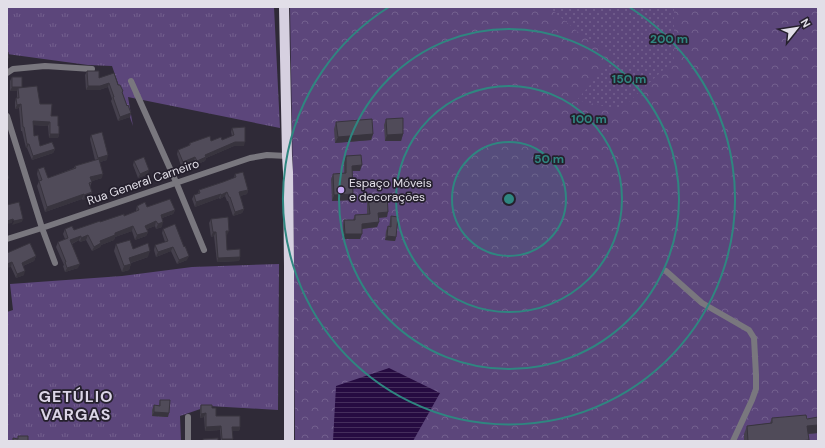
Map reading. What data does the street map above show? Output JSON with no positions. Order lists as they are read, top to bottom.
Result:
{
  "streets": {
    "street": ["Rua General Carneiro"]
  },
  "districts": ["GETÚLIO VARGAS"],
  "places": ["Espaço Móveis e decorações"],
  "north": "top right",
  "rings": [
    "200 m",
    "150 m",
    "100 m",
    "50 m"
  ]
}
